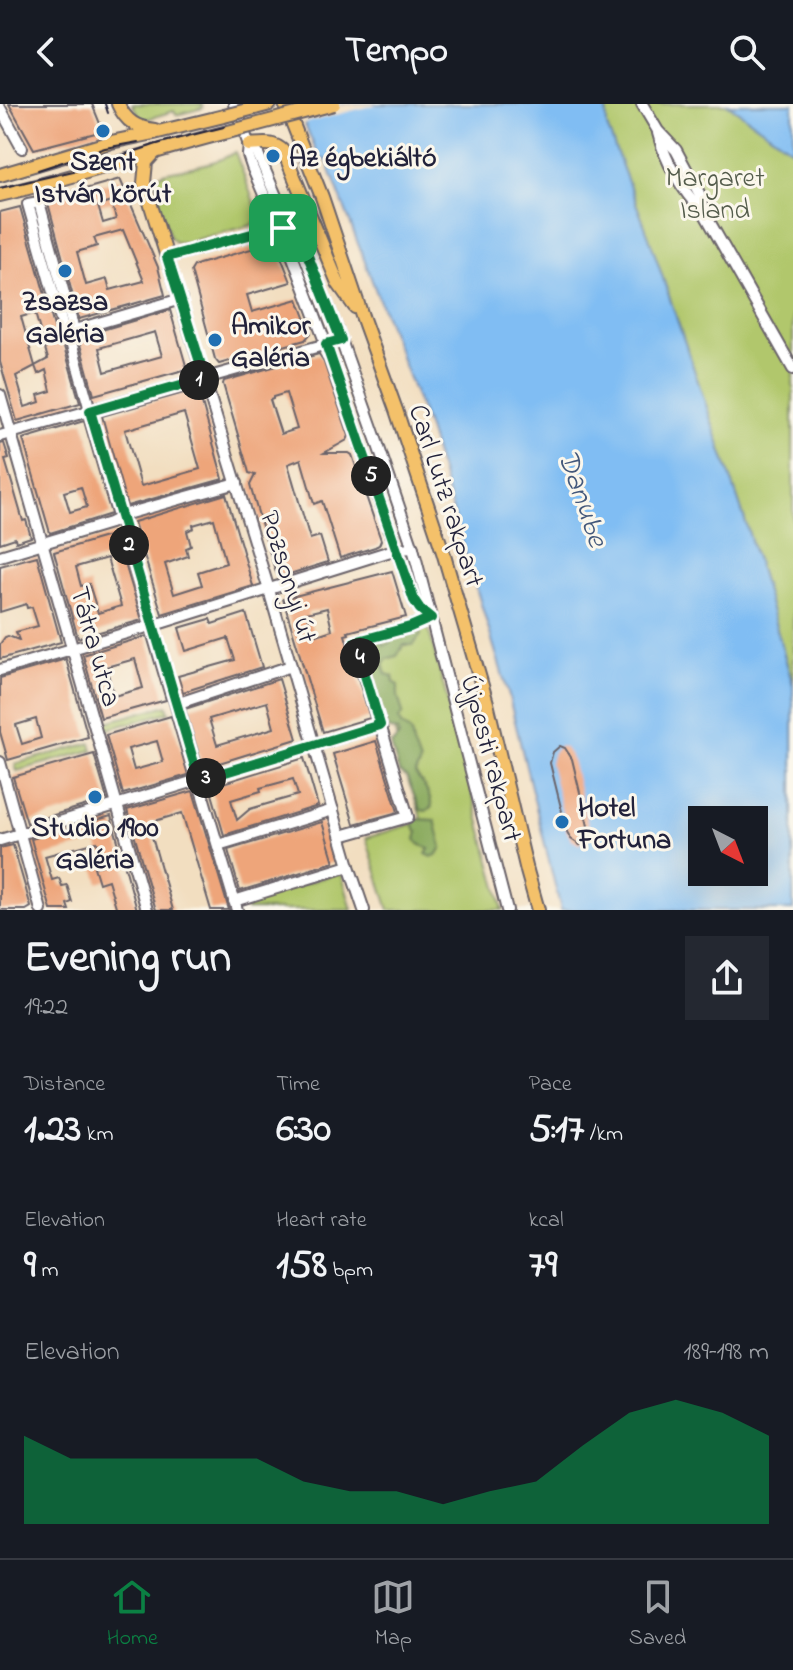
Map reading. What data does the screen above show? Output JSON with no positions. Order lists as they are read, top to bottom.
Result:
{
  "streets": {
    "main road": ["Carl Lutz rakpart"],
    "street": ["Pozsonyi út", "Tátra utca", "Újpesti rakpart"]
  },
  "water": ["Danube"],
  "parks": ["Margaret Island"],
  "places": [
    "Szent István körút",
    "Az égbekiáltó",
    "Zsazsa Galéria",
    "Amikor Galéria",
    "Studio 1900 Galéria",
    "Hotel Fortuna"
  ],
  "north": "bottom right",
  "page": {
    "header": "Tempo",
    "pins": [
      "1",
      "5",
      "2",
      "4",
      "3"
    ],
    "heading": ["Evening run", "19:22"],
    "stats": [
      ["Distance", "1.23 km"],
      ["Time", "6:30"],
      ["Pace", "5:17 /km"],
      ["Elevation", "9 m"],
      ["Heart rate", "158 bpm"],
      ["kcal", "79"]
    ],
    "chart": ["Elevation", "189–198 m"],
    "tabs": ["Home", "Map", "Saved"]
  }
}
